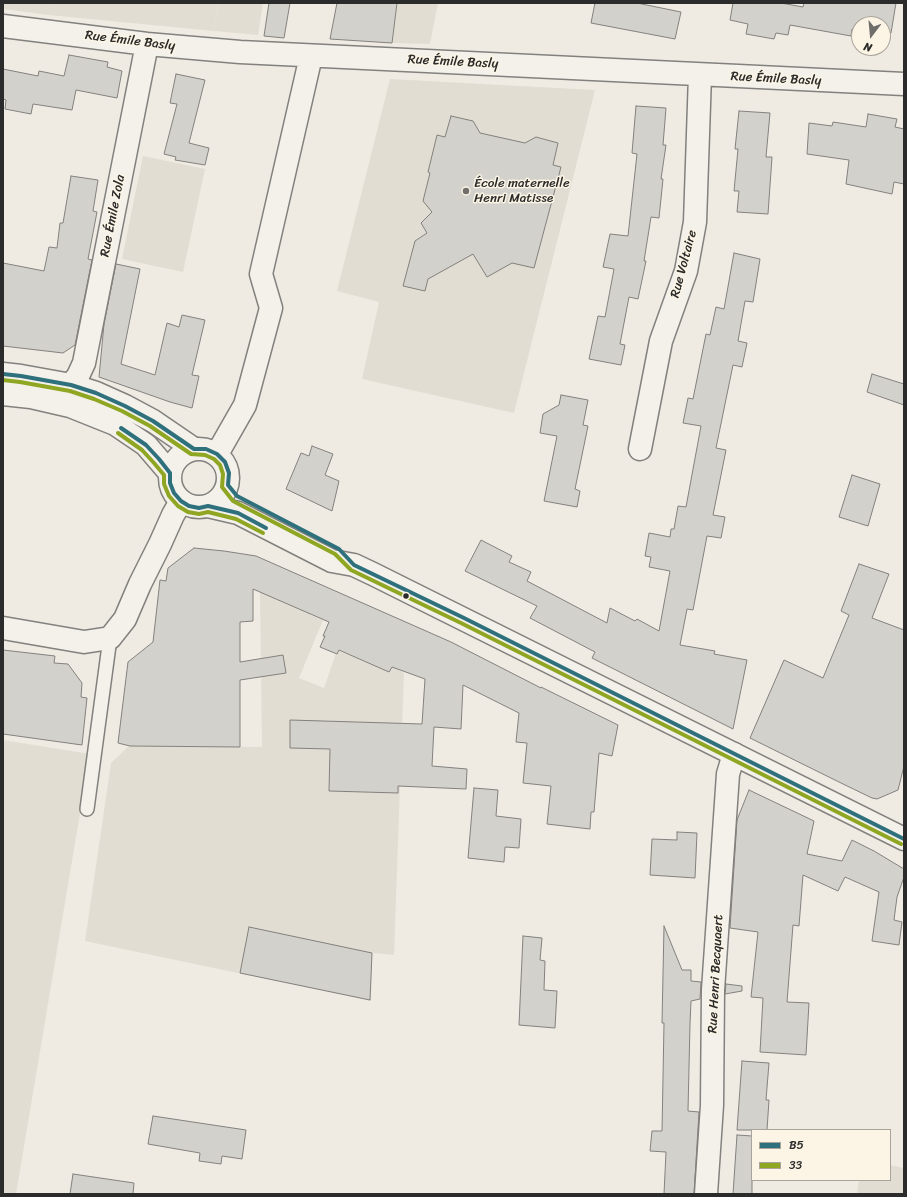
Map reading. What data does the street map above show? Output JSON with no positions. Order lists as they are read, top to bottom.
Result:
{
  "streets": {
    "street": [
      "Rue Émile Basly",
      "Rue Émile Zola",
      "Rue Voltaire",
      "Rue Henri Becquaert"
    ]
  },
  "crossings": [
    ["Rue Émile Basly", "Rue Émile Zola"],
    ["Rue Émile Basly", "Rue Voltaire"]
  ],
  "places": ["École maternelle Henri Matisse"],
  "lines": ["transit line B5", "transit line 33"],
  "legend": ["B5", "33"],
  "north": "bottom"
}
